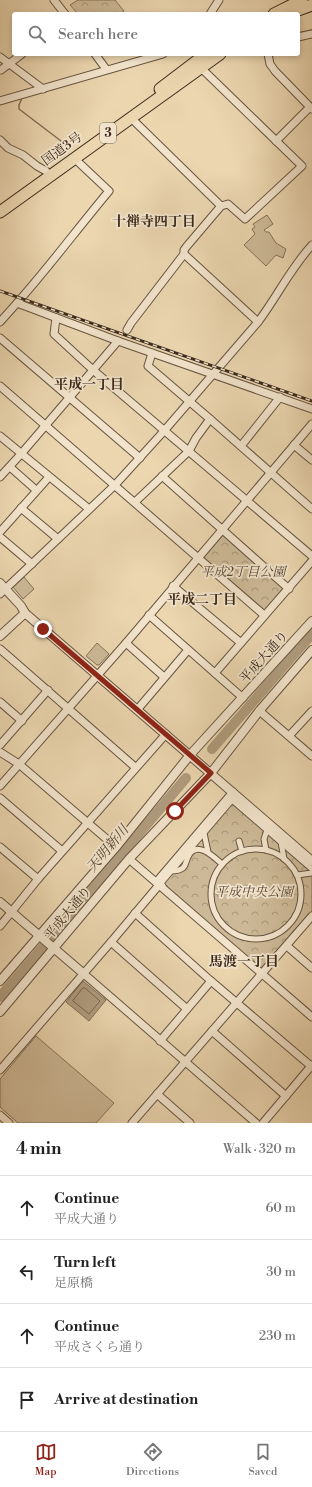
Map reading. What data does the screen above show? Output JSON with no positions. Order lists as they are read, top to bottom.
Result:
{
  "streets": {
    "highway": ["3", "国道3号"],
    "street": ["平成大通り"]
  },
  "districts": [
    "十禅寺四丁目",
    "平成一丁目",
    "平成二丁目",
    "馬渡一丁目"
  ],
  "water": ["天明新川"],
  "parks": ["平成2丁目公園", "平成中央公園"],
  "page": {
    "search": "Search here",
    "heading": ["4 min", "Walk · 320 m"],
    "list": [
      ["Continue", "平成大通り", "60 m"],
      ["Turn left", "足原橋", "30 m"],
      ["Continue", "平成さくら通り", "230 m"],
      "Arrive at destination"
    ],
    "nav": ["Map", "Directions", "Saved"]
  }
}
